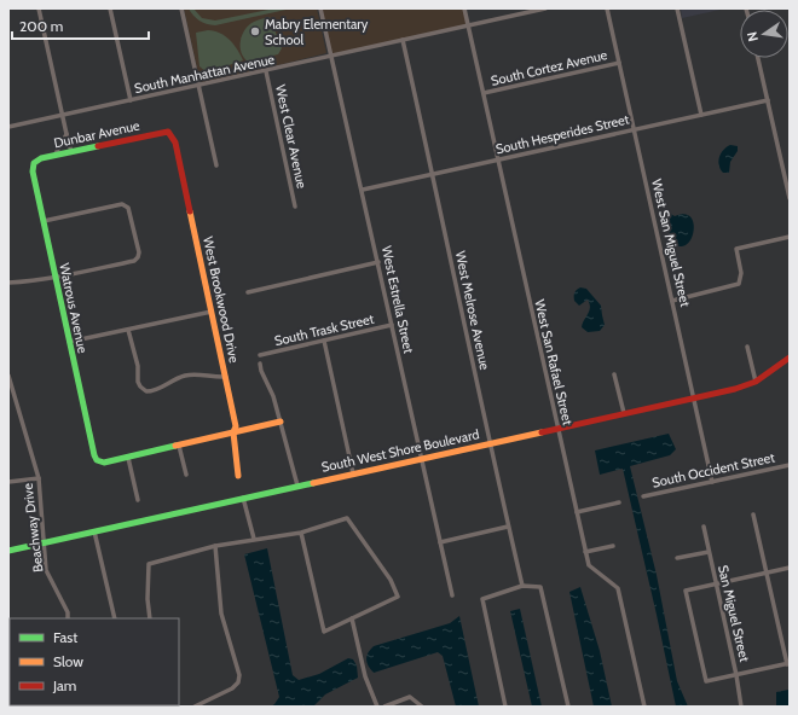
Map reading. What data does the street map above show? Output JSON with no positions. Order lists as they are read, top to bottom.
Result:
{
  "streets": {
    "street": [
      "South Cortez Avenue",
      "South Manhattan Avenue",
      "Dunbar Avenue",
      "South Hesperides Street",
      "West Clear Avenue",
      "West San Miguel Street",
      "West Brookwood Drive",
      "West Estrella Street",
      "Watrous Avenue",
      "West Melrose Avenue",
      "South Trask Street",
      "West San Rafael Street",
      "South West Shore Boulevard",
      "South Occident Street",
      "Beachway Drive",
      "San Miguel Street"
    ]
  },
  "crossings": [
    ["South Cortez Avenue", "West San Miguel Street"],
    ["South Cortez Avenue", "West San Rafael Street"],
    ["South Manhattan Avenue", "West Clear Avenue"],
    ["South Manhattan Avenue", "West Estrella Street"],
    ["South Manhattan Avenue", "West Melrose Avenue"],
    ["South Manhattan Avenue", "West San Rafael Street"],
    ["Dunbar Avenue", "West Brookwood Drive"],
    ["Dunbar Avenue", "Watrous Avenue"],
    ["South Hesperides Street", "West San Miguel Street"],
    ["South Hesperides Street", "West Estrella Street"],
    ["South Hesperides Street", "West Melrose Avenue"],
    ["South Hesperides Street", "West San Rafael Street"],
    ["West San Miguel Street", "South West Shore Boulevard"],
    ["West San Miguel Street", "South Occident Street"],
    ["West Estrella Street", "South Trask Street"],
    ["West Estrella Street", "South West Shore Boulevard"],
    ["West Melrose Avenue", "South West Shore Boulevard"],
    ["West San Rafael Street", "South West Shore Boulevard"],
    ["South West Shore Boulevard", "Beachway Drive"]
  ],
  "places": ["Mabry Elementary School"],
  "legend": ["Fast", "Slow", "Jam"],
  "scale_bar": "200 m",
  "north": "left"
}
